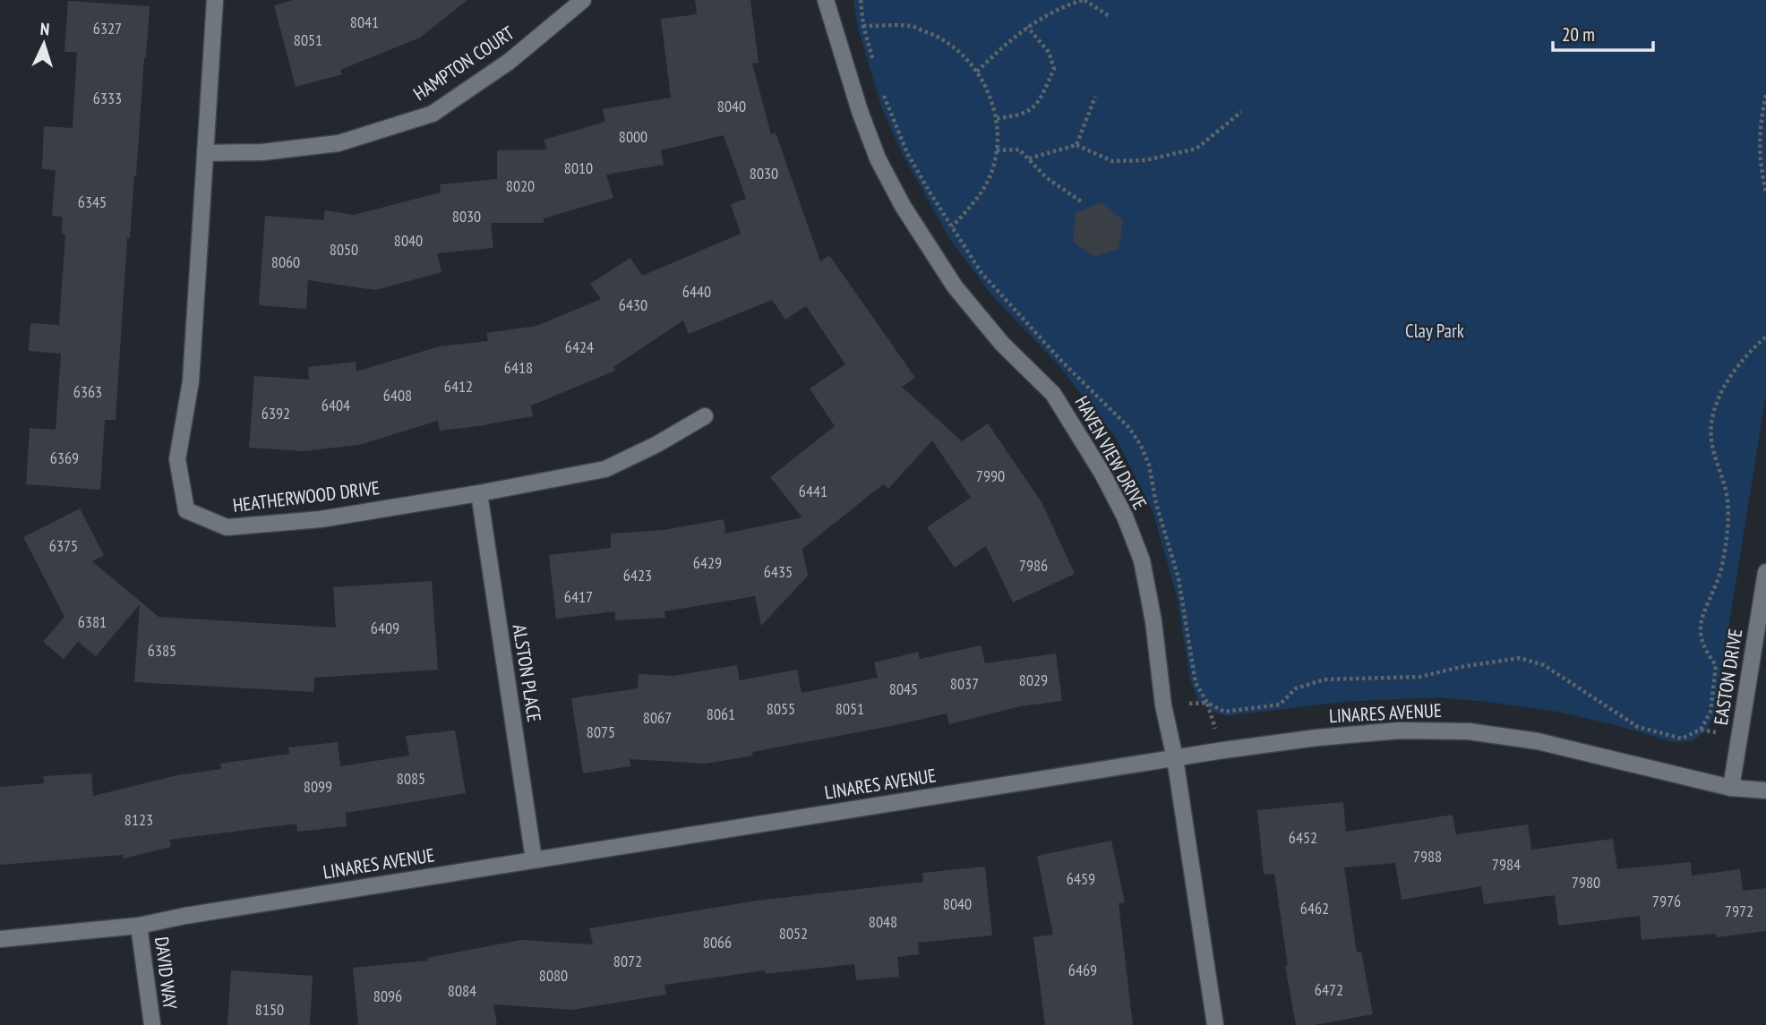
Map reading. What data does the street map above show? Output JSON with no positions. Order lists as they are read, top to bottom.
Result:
{
  "streets": {
    "street": [
      "HAMPTON COURT",
      "HAVEN VIEW DRIVE",
      "HEATHERWOOD DRIVE",
      "ALSTON PLACE",
      "EASTON DRIVE",
      "LINARES AVENUE",
      "DAVID WAY"
    ]
  },
  "crossings": [
    ["HAMPTON COURT", "HEATHERWOOD DRIVE"],
    ["HAVEN VIEW DRIVE", "LINARES AVENUE"],
    ["HEATHERWOOD DRIVE", "ALSTON PLACE"],
    ["ALSTON PLACE", "LINARES AVENUE"],
    ["EASTON DRIVE", "LINARES AVENUE"],
    ["LINARES AVENUE", "DAVID WAY"]
  ],
  "parks": ["Clay Park"],
  "house_numbers": [
    "8041",
    "6327",
    "8051",
    "6333",
    "8040",
    "8000",
    "8010",
    "8030",
    "8020",
    "6345",
    "8030",
    "8040",
    "8050",
    "8060",
    "6440",
    "6430",
    "6424",
    "6418",
    "6412",
    "6363",
    "6408",
    "6404",
    "6392",
    "6369",
    "7990",
    "6441",
    "6375",
    "6429",
    "7986",
    "6435",
    "6423",
    "6417",
    "6381",
    "6409",
    "6385",
    "8029",
    "8037",
    "8045",
    "8055",
    "8051",
    "8061",
    "8067",
    "8075",
    "8085",
    "8099",
    "8123",
    "6452",
    "7988",
    "7984",
    "6459",
    "7980",
    "7976",
    "8040",
    "6462",
    "7972",
    "8048",
    "8052",
    "8066",
    "8072",
    "6469",
    "8080",
    "6472",
    "8084",
    "8096",
    "8150"
  ],
  "scale_bar": "20 m",
  "north": "top"
}
